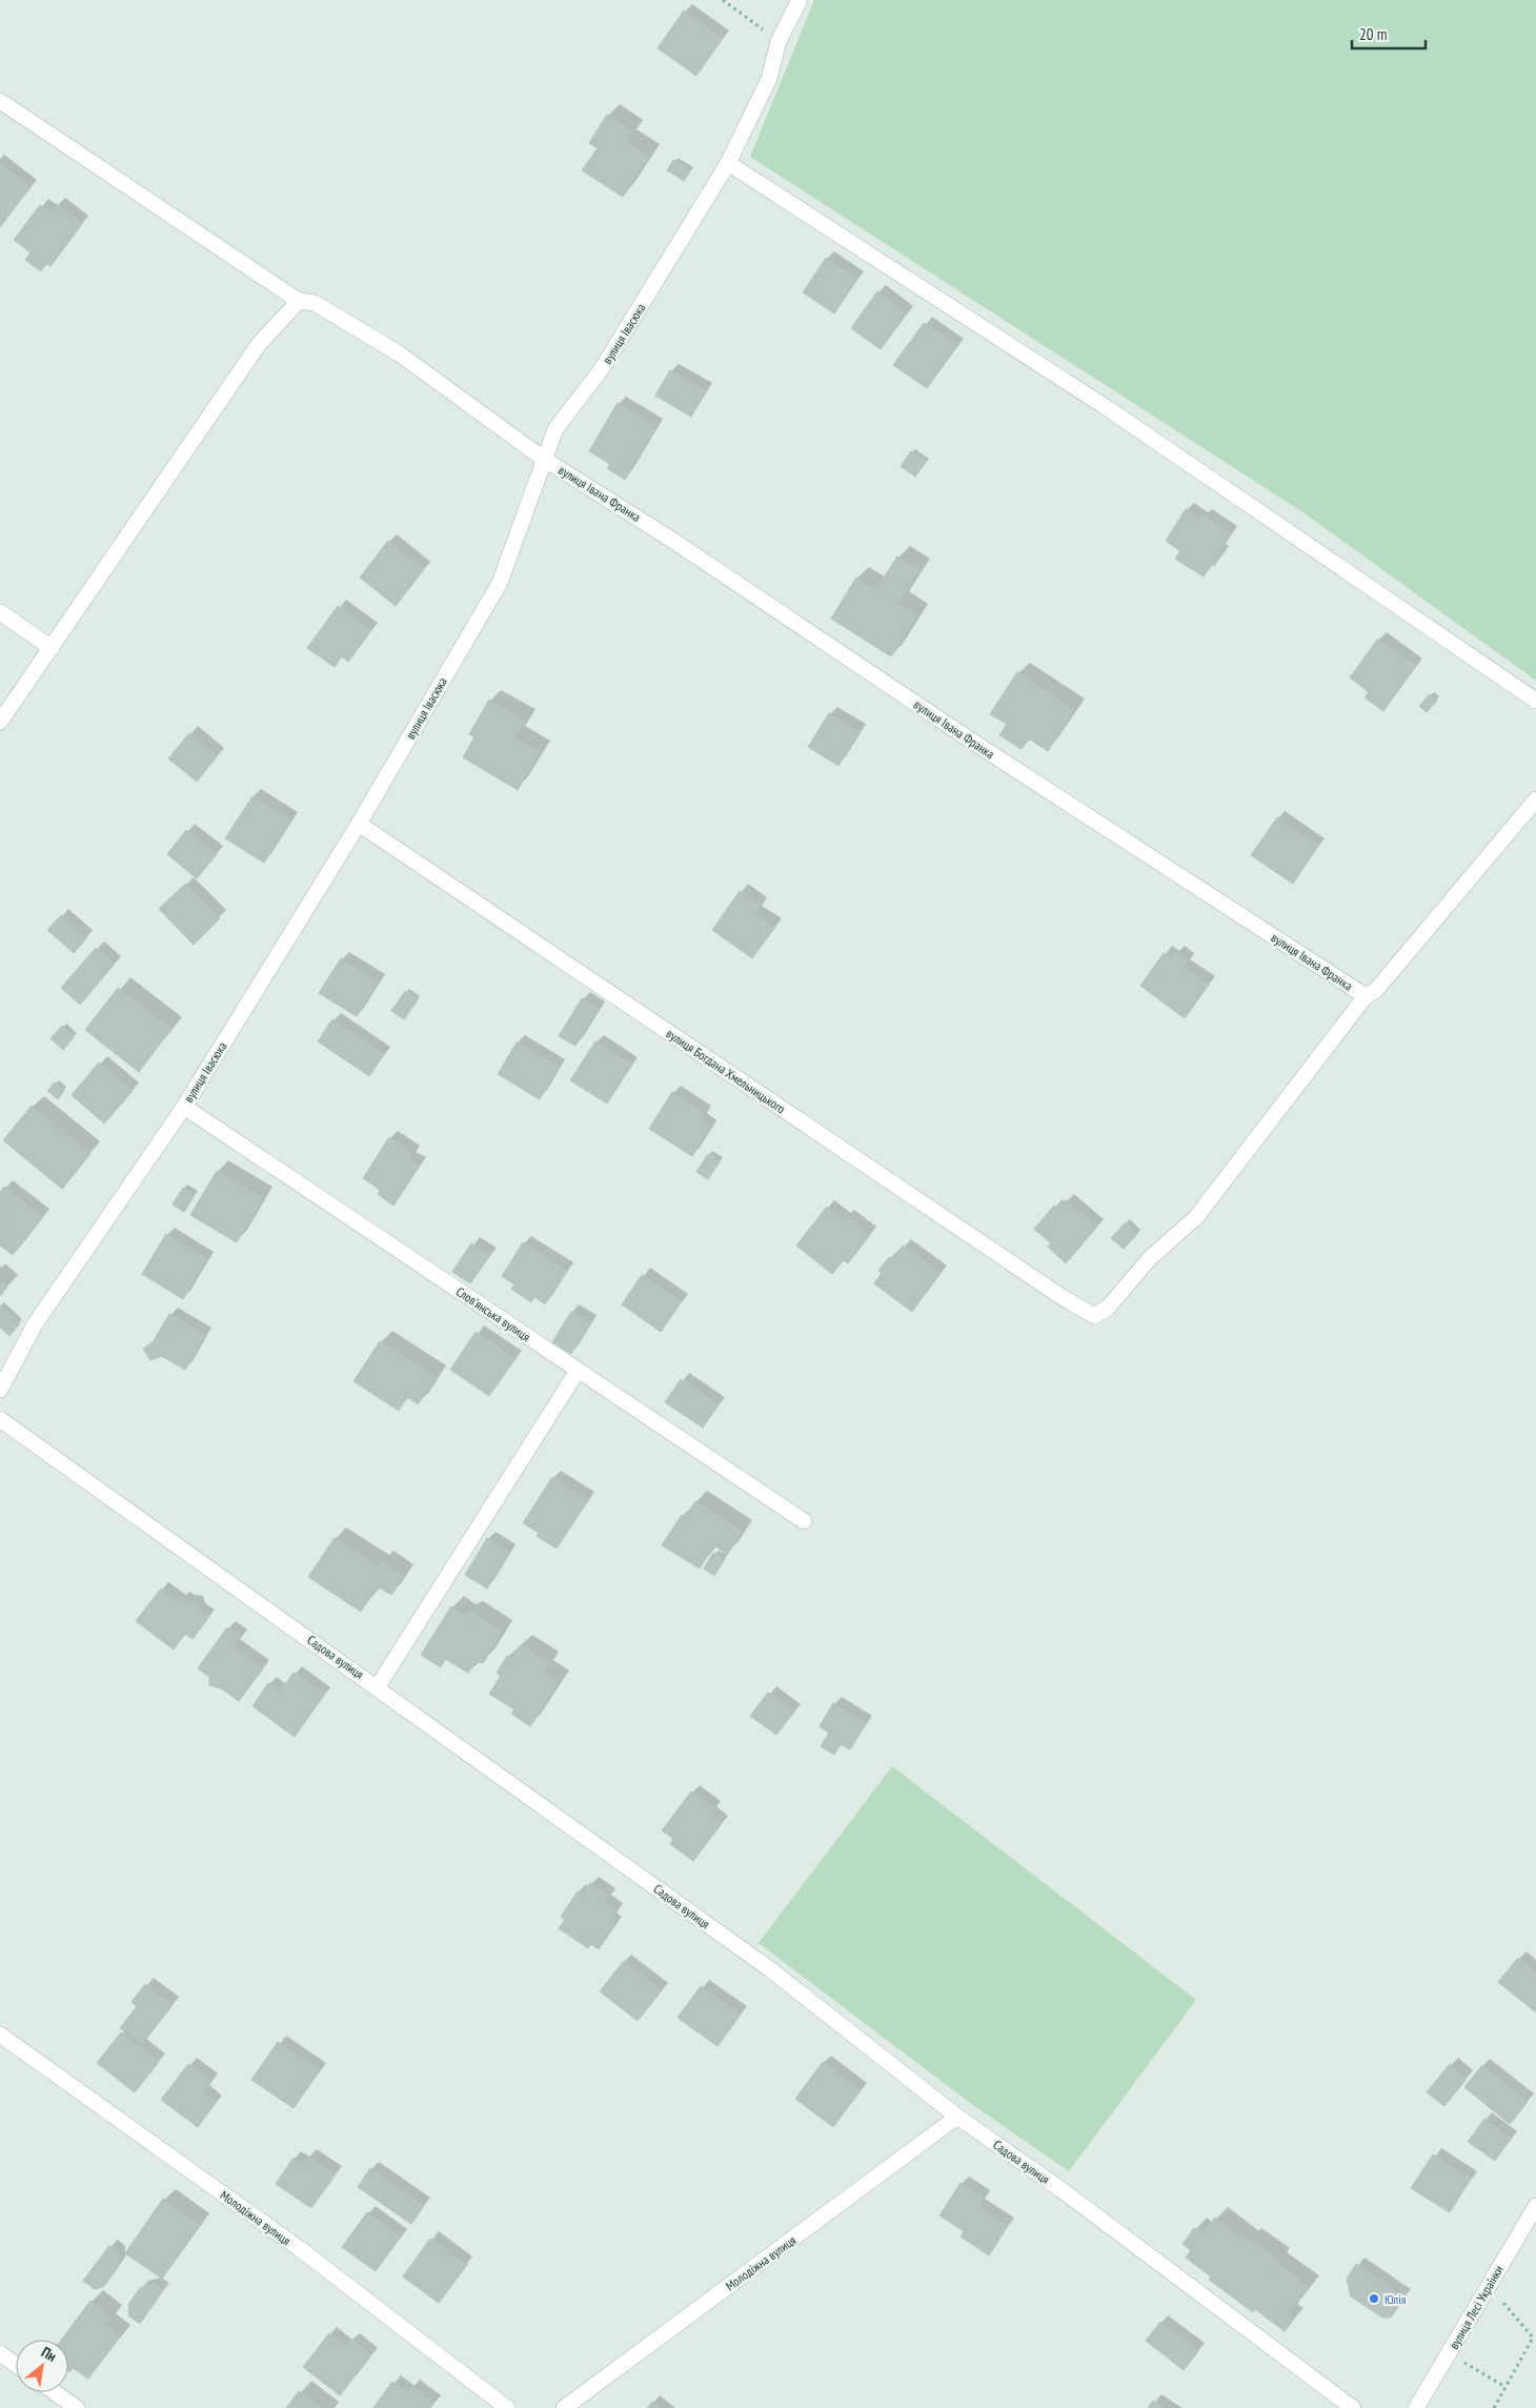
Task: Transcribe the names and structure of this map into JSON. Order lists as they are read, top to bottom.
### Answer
{
  "streets": {
    "street": [
      "вулиця Івасюка",
      "вулиця Івана Франка",
      "вулиця Богдана Хмельницького",
      "Слов'янська вулиця",
      "Садова вулиця",
      "Молодіжна вулиця",
      "вулиця Лесі Українки"
    ]
  },
  "crossings": [
    ["вулиця Івасюка", "вулиця Івана Франка"],
    ["вулиця Івасюка", "вулиця Богдана Хмельницького"],
    ["вулиця Івасюка", "Слов'янська вулиця"],
    ["вулиця Івана Франка", "вулиця Богдана Хмельницького"],
    ["Садова вулиця", "Молодіжна вулиця"]
  ],
  "places": ["Юлія"],
  "scale_bar": "20 m",
  "north": "top right"
}
